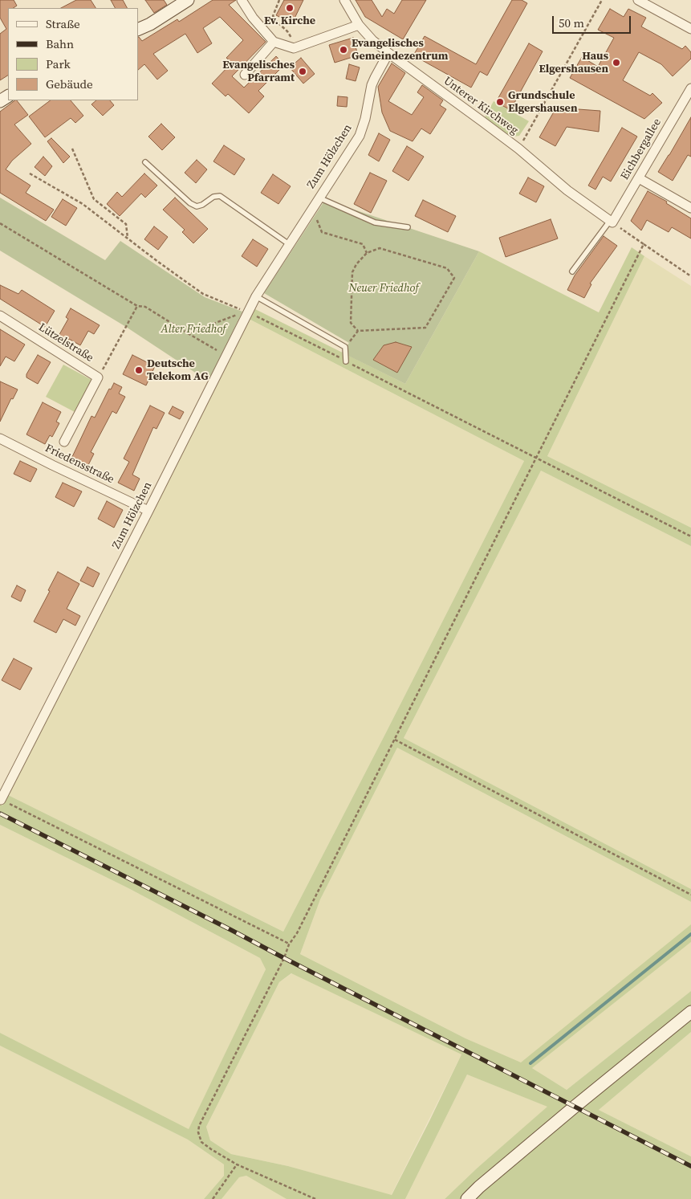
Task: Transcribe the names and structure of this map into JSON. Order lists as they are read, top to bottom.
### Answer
{
  "streets": {
    "street": [
      "Unterer Kirchweg",
      "Eichbergallee",
      "Zum Hölzchen",
      "Lützelstraße",
      "Friedensstraße"
    ]
  },
  "crossings": [
    ["Unterer Kirchweg", "Eichbergallee"],
    ["Unterer Kirchweg", "Zum Hölzchen"],
    ["Zum Hölzchen", "Friedensstraße"]
  ],
  "parks": ["Neuer Friedhof", "Alter Friedhof"],
  "places": [
    "Ev. Kirche",
    "Evangelisches Gemeindezentrum",
    "Haus Elgershausen",
    "Evangelisches Pfarramt",
    "Grundschule Elgershausen",
    "Deutsche Telekom AG"
  ],
  "legend": [
    "Straße",
    "Bahn",
    "Park",
    "Gebäude"
  ],
  "scale_bar": "50 m"
}
